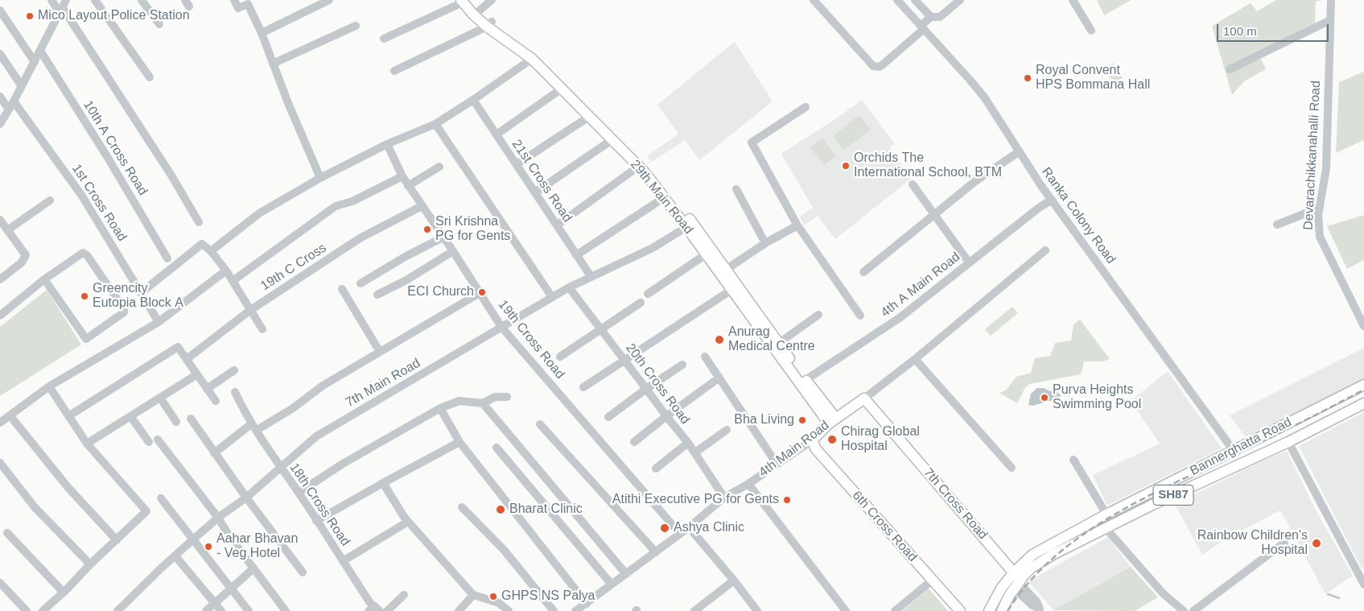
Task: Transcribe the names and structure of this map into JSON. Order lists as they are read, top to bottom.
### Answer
{
  "streets": {
    "main road": [
      "29th Main Road",
      "Bannerghatta Road",
      "4th Main Road",
      "SH87",
      "7th Cross Road",
      "6th Cross Road"
    ],
    "street": [
      "10th A Cross Road",
      "Devarachikkanahalli Road",
      "21st Cross Road",
      "1st Cross Road",
      "Ranka Colony Road",
      "19th C Cross",
      "4th A Main Road",
      "19th Cross Road",
      "7th Main Road",
      "20th Cross Road",
      "18th Cross Road"
    ]
  },
  "crossings": [
    ["21st Cross Road", "7th Main Road"],
    ["29th Main Road", "4th A Main Road"],
    ["29th Main Road", "7th Main Road"],
    ["29th Main Road", "4th Main Road"],
    ["Ranka Colony Road", "4th A Main Road"],
    ["Ranka Colony Road", "Bannerghatta Road"],
    ["19th C Cross", "19th Cross Road"],
    ["19th Cross Road", "7th Main Road"],
    ["19th Cross Road", "4th Main Road"],
    ["7th Main Road", "20th Cross Road"],
    ["7th Main Road", "18th Cross Road"],
    ["20th Cross Road", "4th Main Road"],
    ["Bannerghatta Road", "7th Cross Road"],
    ["4th Main Road", "7th Cross Road"],
    ["4th Main Road", "6th Cross Road"]
  ],
  "places": [
    "Mico Layout Police Station",
    "Royal Convent HPS Bommana Hall",
    "Orchids The International School, BTM",
    "Sri Krishna PG for Gents",
    "ECI Church",
    "Greencity Eutopia Block A",
    "Anurag Medical Centre",
    "Purva Heights Swimming Pool",
    "Bha Living",
    "Chirag Global Hospital",
    "Atithi Executive PG for Gents",
    "Bharat Clinic",
    "Ashya Clinic",
    "Rainbow Children's Hospital",
    "Aahar Bhavan - Veg Hotel",
    "GHPS NS Palya"
  ],
  "scale_bar": "100 m"
}
